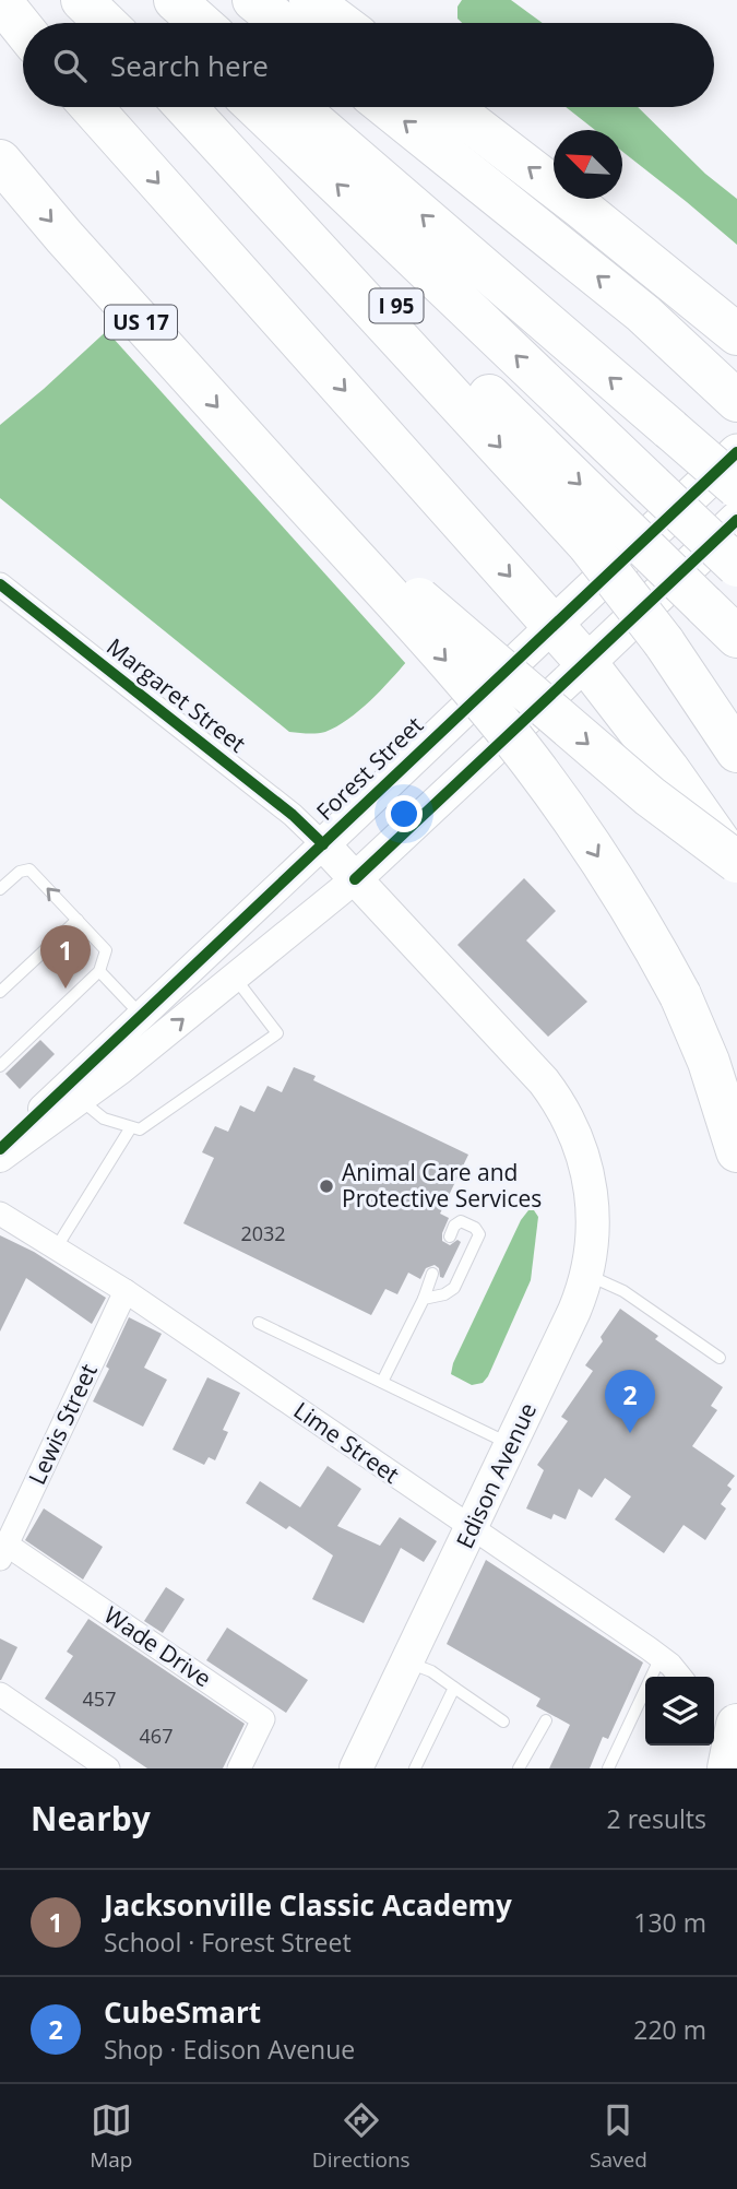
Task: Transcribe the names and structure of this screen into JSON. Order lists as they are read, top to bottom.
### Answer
{
  "streets": {
    "highway": ["I 95", "US 17"],
    "main road": ["Margaret Street", "Forest Street", "Edison Avenue"],
    "street": ["Lewis Street", "Lime Street", "Wade Drive"]
  },
  "crossings": [
    ["Margaret Street", "Forest Street"],
    ["Margaret Street", "Edison Avenue"],
    ["Lewis Street", "Lime Street"],
    ["Lewis Street", "Wade Drive"],
    ["Lime Street", "Edison Avenue"]
  ],
  "places": ["Animal Care and Protective Services"],
  "house_numbers": ["2032", "457", "467"],
  "north": "top left",
  "page": {
    "search": "Search here",
    "pins": ["1", "2"],
    "heading": ["Nearby", "2 results"],
    "list": [
      {
        "mark": "1",
        "name": "Jacksonville Classic Academy",
        "note": "School · Forest Street",
        "value": "130 m"
      },
      {
        "mark": "2",
        "name": "CubeSmart",
        "note": "Shop · Edison Avenue",
        "value": "220 m"
      }
    ],
    "nav": ["Map", "Directions", "Saved"]
  }
}
